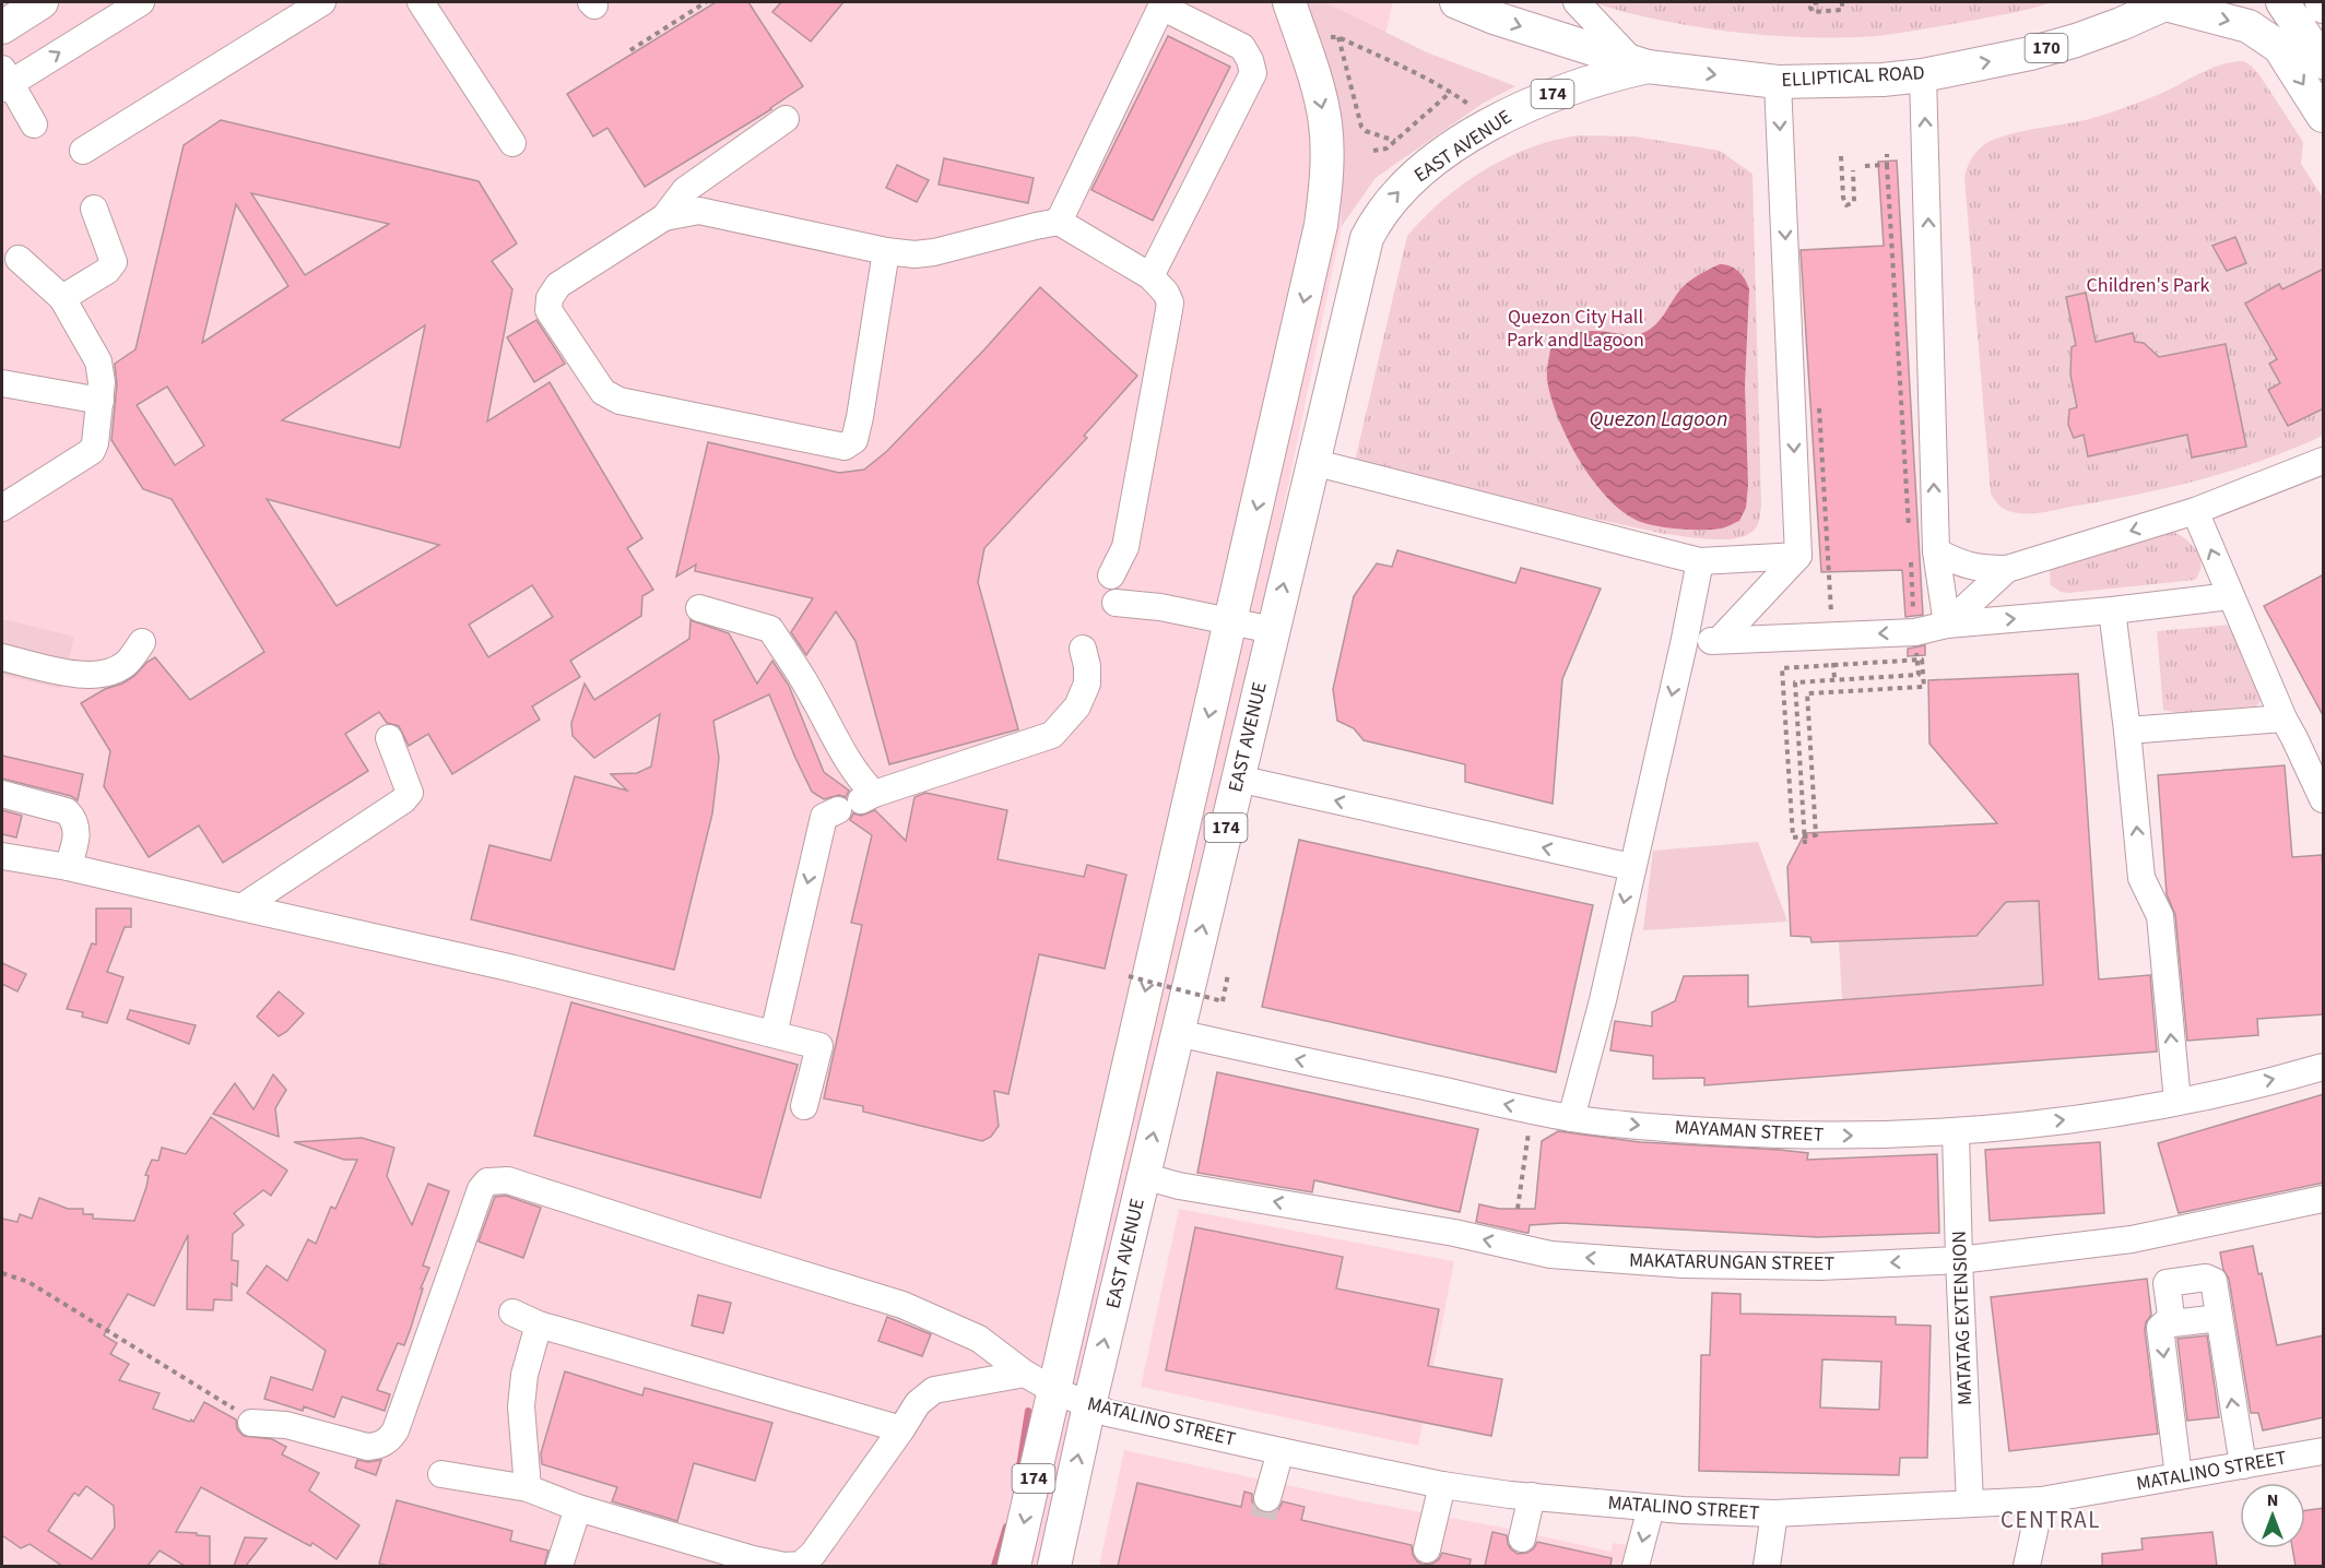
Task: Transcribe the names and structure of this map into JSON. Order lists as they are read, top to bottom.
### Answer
{
  "streets": {
    "main road": [
      "170",
      "ELLIPTICAL ROAD",
      "174",
      "EAST AVENUE"
    ],
    "street": [
      "MAYAMAN STREET",
      "MAKATARUNGAN STREET",
      "MATATAG EXTENSION",
      "MATALINO STREET"
    ]
  },
  "crossings": [
    ["ELLIPTICAL ROAD", "EAST AVENUE"],
    ["EAST AVENUE", "MAYAMAN STREET"],
    ["EAST AVENUE", "MAKATARUNGAN STREET"],
    ["EAST AVENUE", "MATALINO STREET"],
    ["MAYAMAN STREET", "MATATAG EXTENSION"],
    ["MAKATARUNGAN STREET", "MATATAG EXTENSION"],
    ["MATATAG EXTENSION", "MATALINO STREET"]
  ],
  "one_way": ["ELLIPTICAL ROAD", "MAKATARUNGAN STREET"],
  "districts": ["CENTRAL"],
  "water": ["Quezon Lagoon"],
  "parks": ["Children's Park", "Quezon City Hall Park and Lagoon"],
  "north": "top"
}
